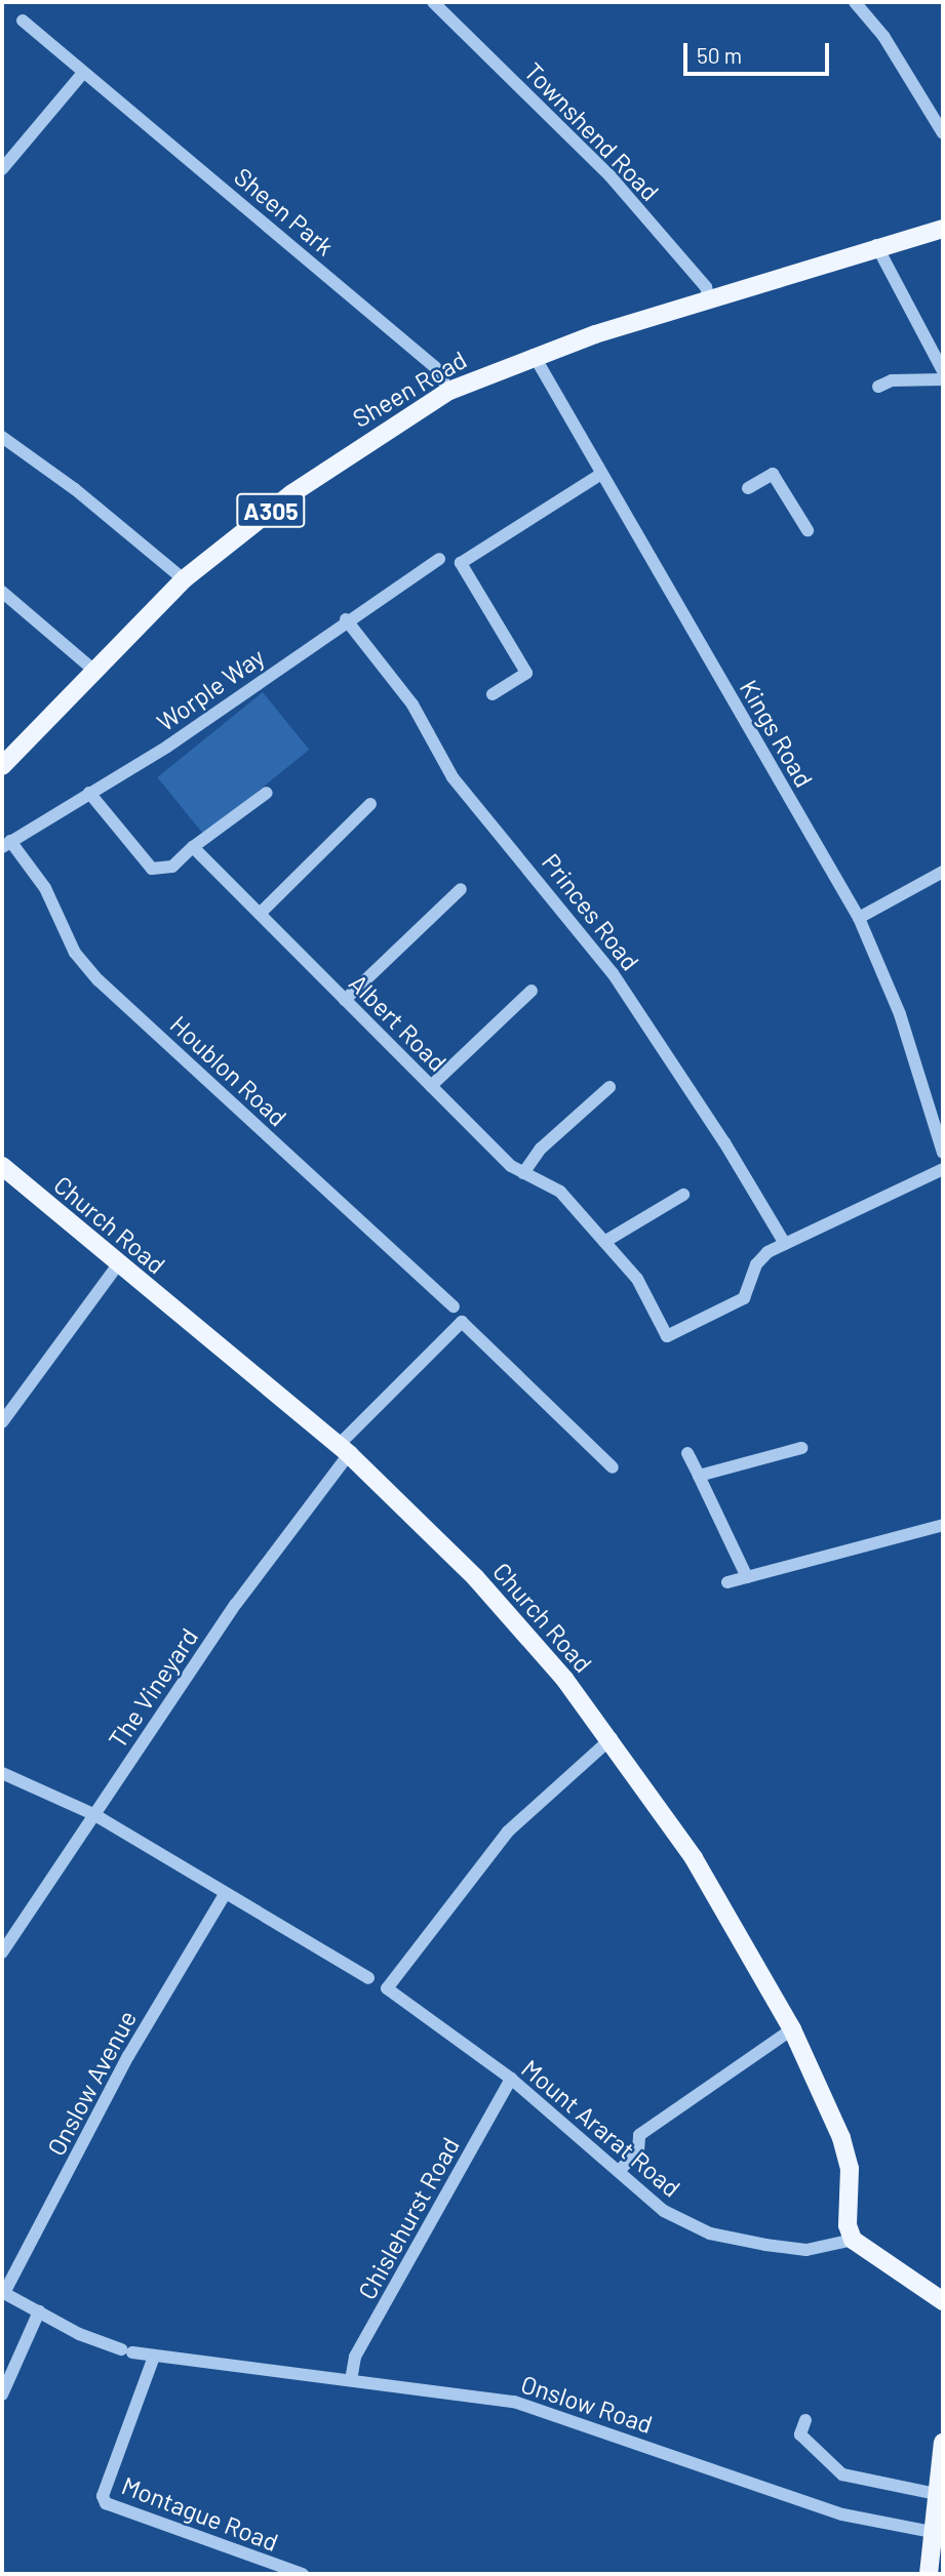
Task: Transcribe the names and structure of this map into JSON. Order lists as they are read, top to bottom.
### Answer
{
  "streets": {
    "main road": ["Sheen Road", "A305", "Church Road"],
    "street": [
      "Townshend Road",
      "Sheen Park",
      "Worple Way",
      "Kings Road",
      "Princes Road",
      "Albert Road",
      "Houblon Road",
      "The Vineyard",
      "Onslow Avenue",
      "Mount Ararat Road",
      "Chislehurst Road",
      "Onslow Road",
      "Montague Road"
    ]
  },
  "crossings": [
    ["Townshend Road", "Sheen Road"],
    ["Sheen Park", "Sheen Road"],
    ["Sheen Road", "Kings Road"],
    ["Worple Way", "Princes Road"],
    ["Worple Way", "Houblon Road"],
    ["Princes Road", "Albert Road"],
    ["Church Road", "The Vineyard"],
    ["Church Road", "Mount Ararat Road"],
    ["Onslow Avenue", "Onslow Road"],
    ["Mount Ararat Road", "Chislehurst Road"],
    ["Chislehurst Road", "Onslow Road"],
    ["Onslow Road", "Montague Road"]
  ],
  "scale_bar": "50 m"
}
